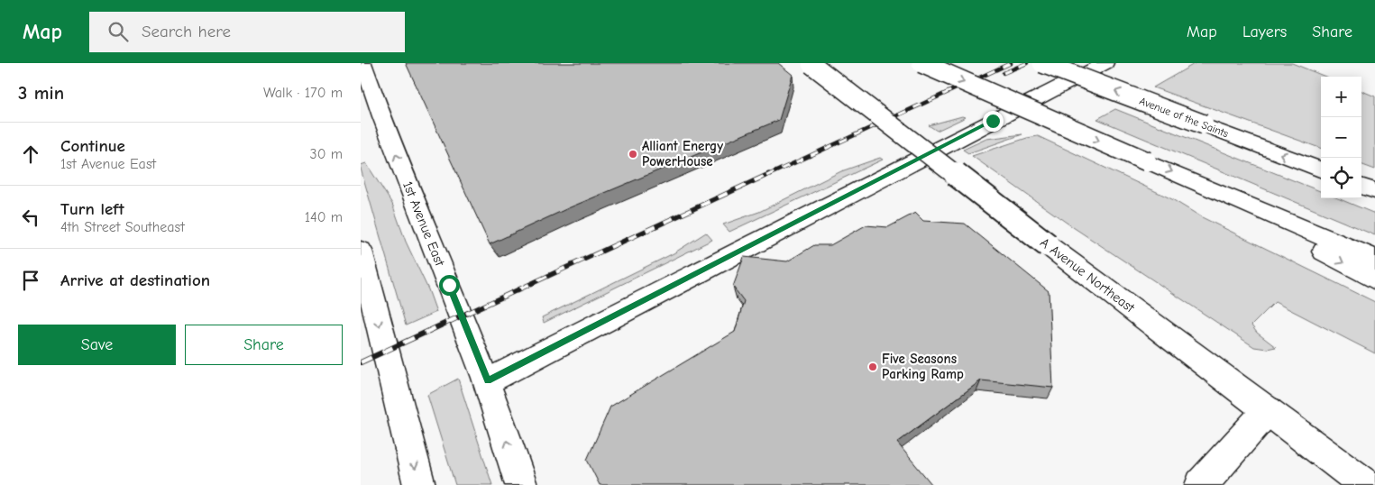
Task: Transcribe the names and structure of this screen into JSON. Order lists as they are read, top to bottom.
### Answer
{
  "streets": {
    "main road": ["Avenue of the Saints", "1st Avenue East", "A Avenue Northeast"]
  },
  "places": ["Alliant Energy PowerHouse", "Five Seasons Parking Ramp"],
  "page": {
    "header": "Map",
    "search": "Search here",
    "nav": ["Map", "Layers", "Share"],
    "heading": ["3 min", "Walk · 170 m"],
    "map_buttons": ["+", "−"],
    "list": [
      ["Continue", "1st Avenue East", "30 m"],
      ["Turn left", "4th Street Southeast", "140 m"],
      "Arrive at destination"
    ],
    "buttons": ["Save", "Share"]
  }
}
